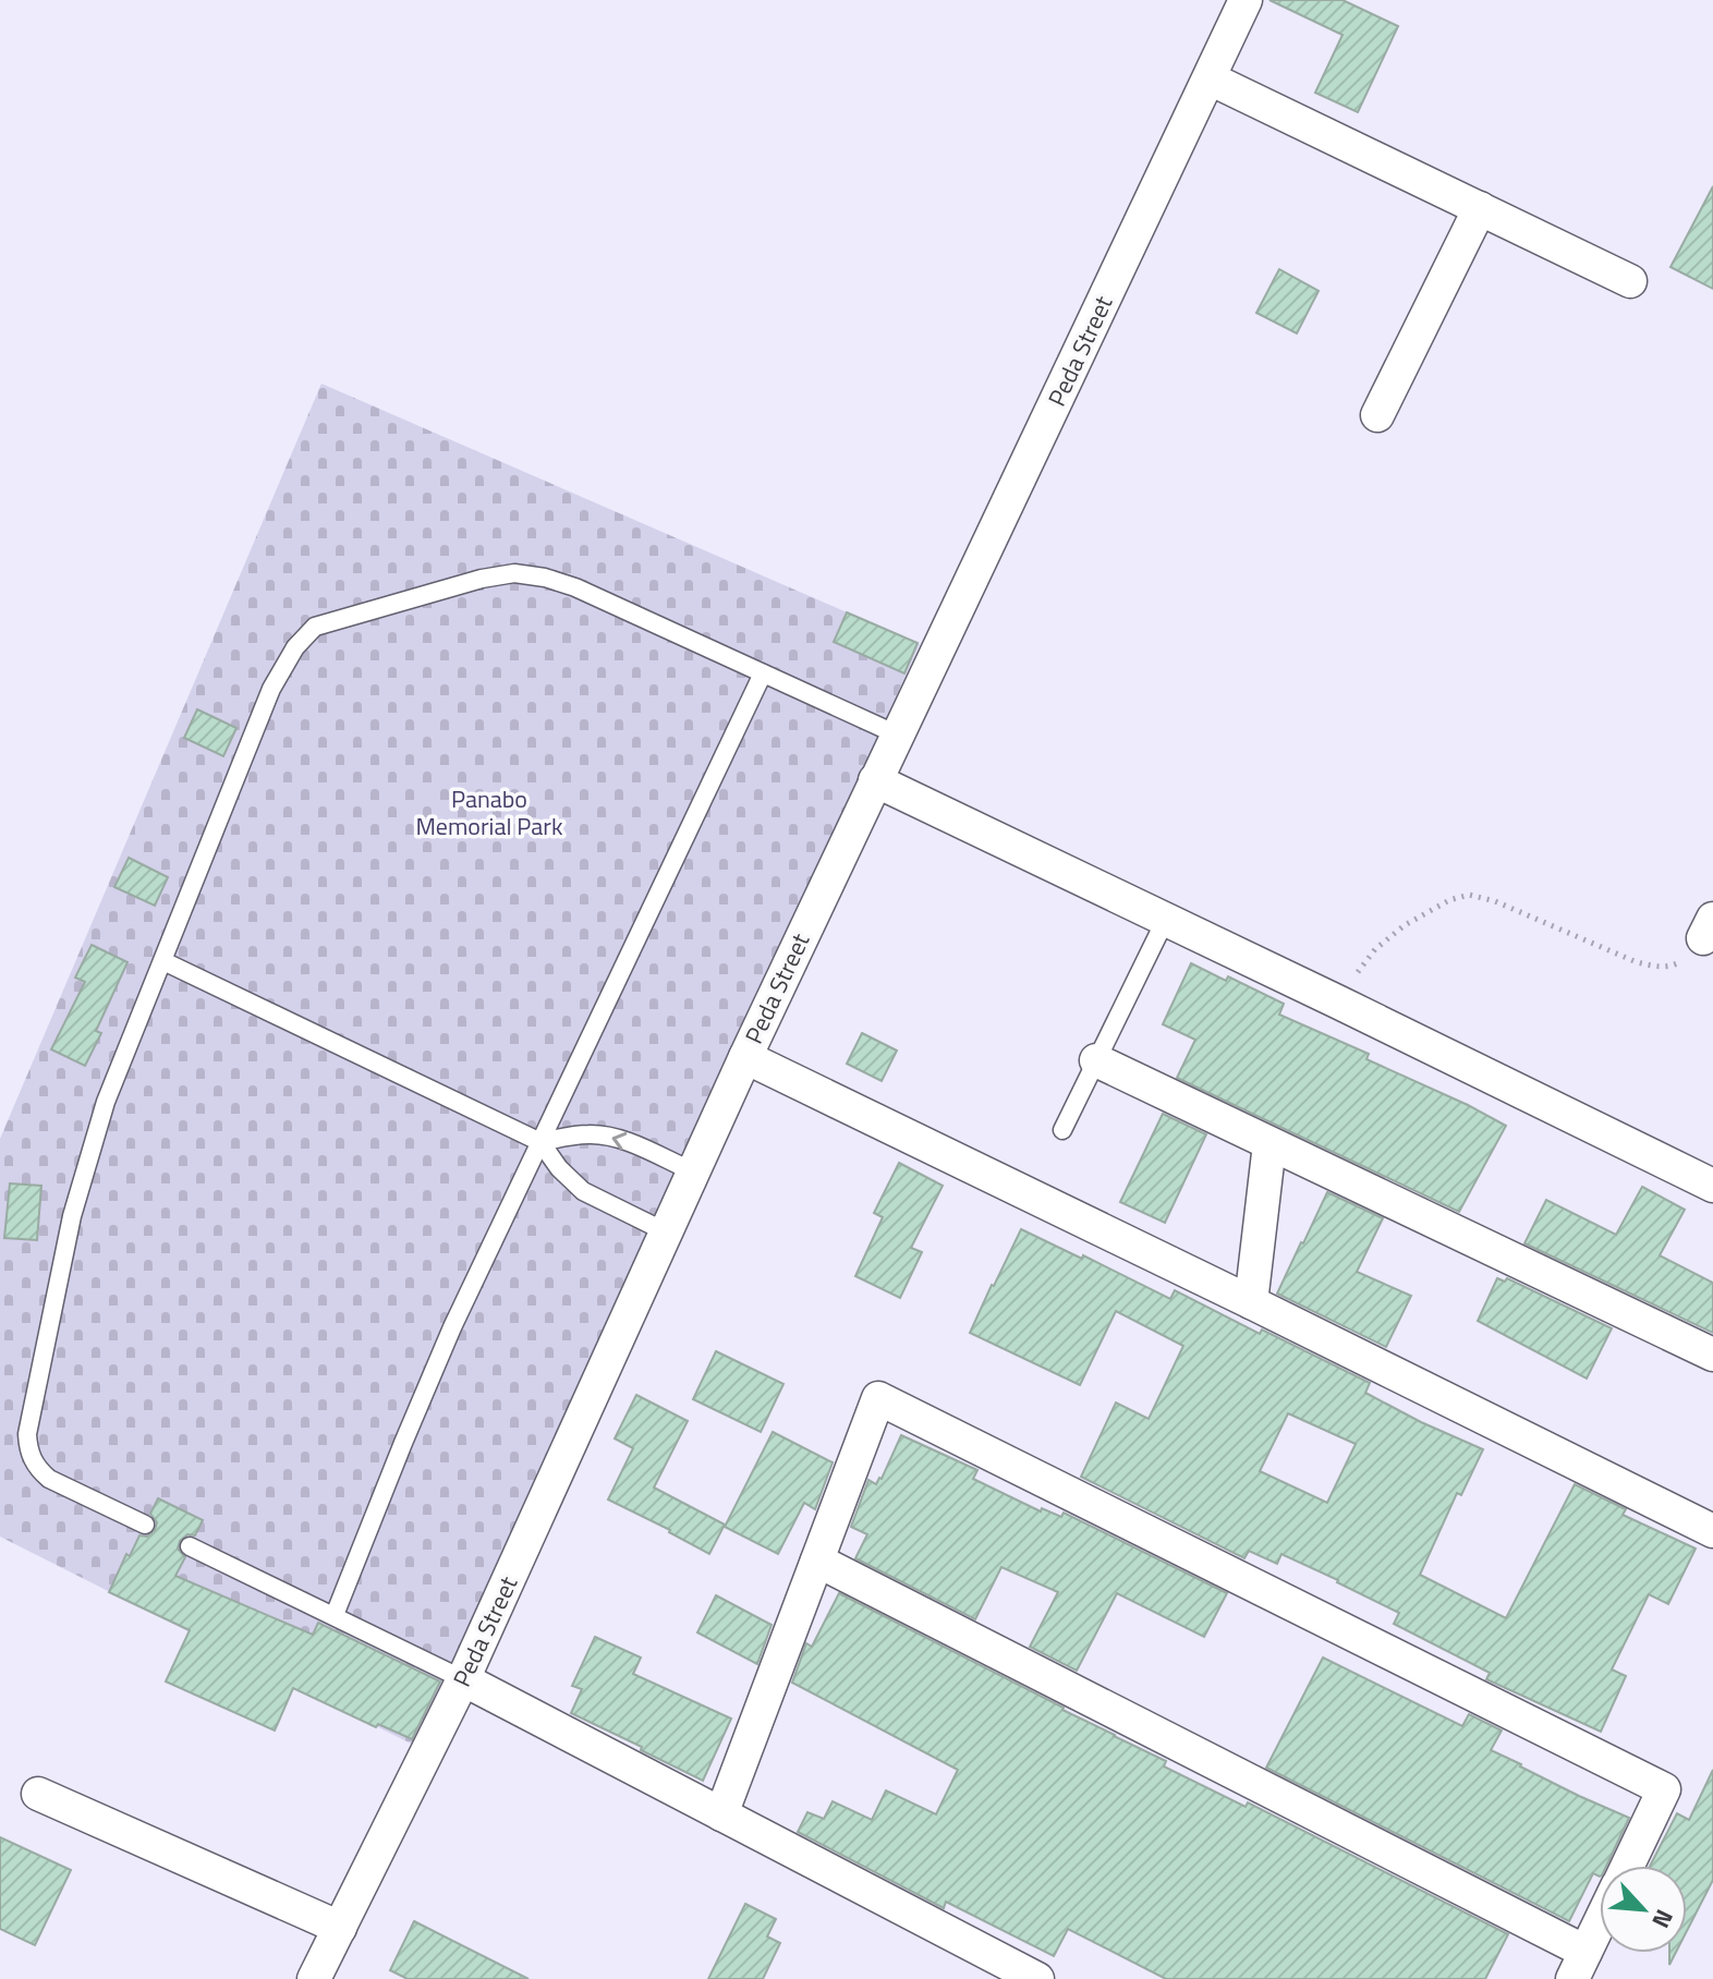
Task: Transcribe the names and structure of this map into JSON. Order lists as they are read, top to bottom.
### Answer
{
  "streets": {
    "street": ["Peda Street"]
  },
  "parks": ["Panabo Memorial Park"],
  "north": "bottom right"
}
